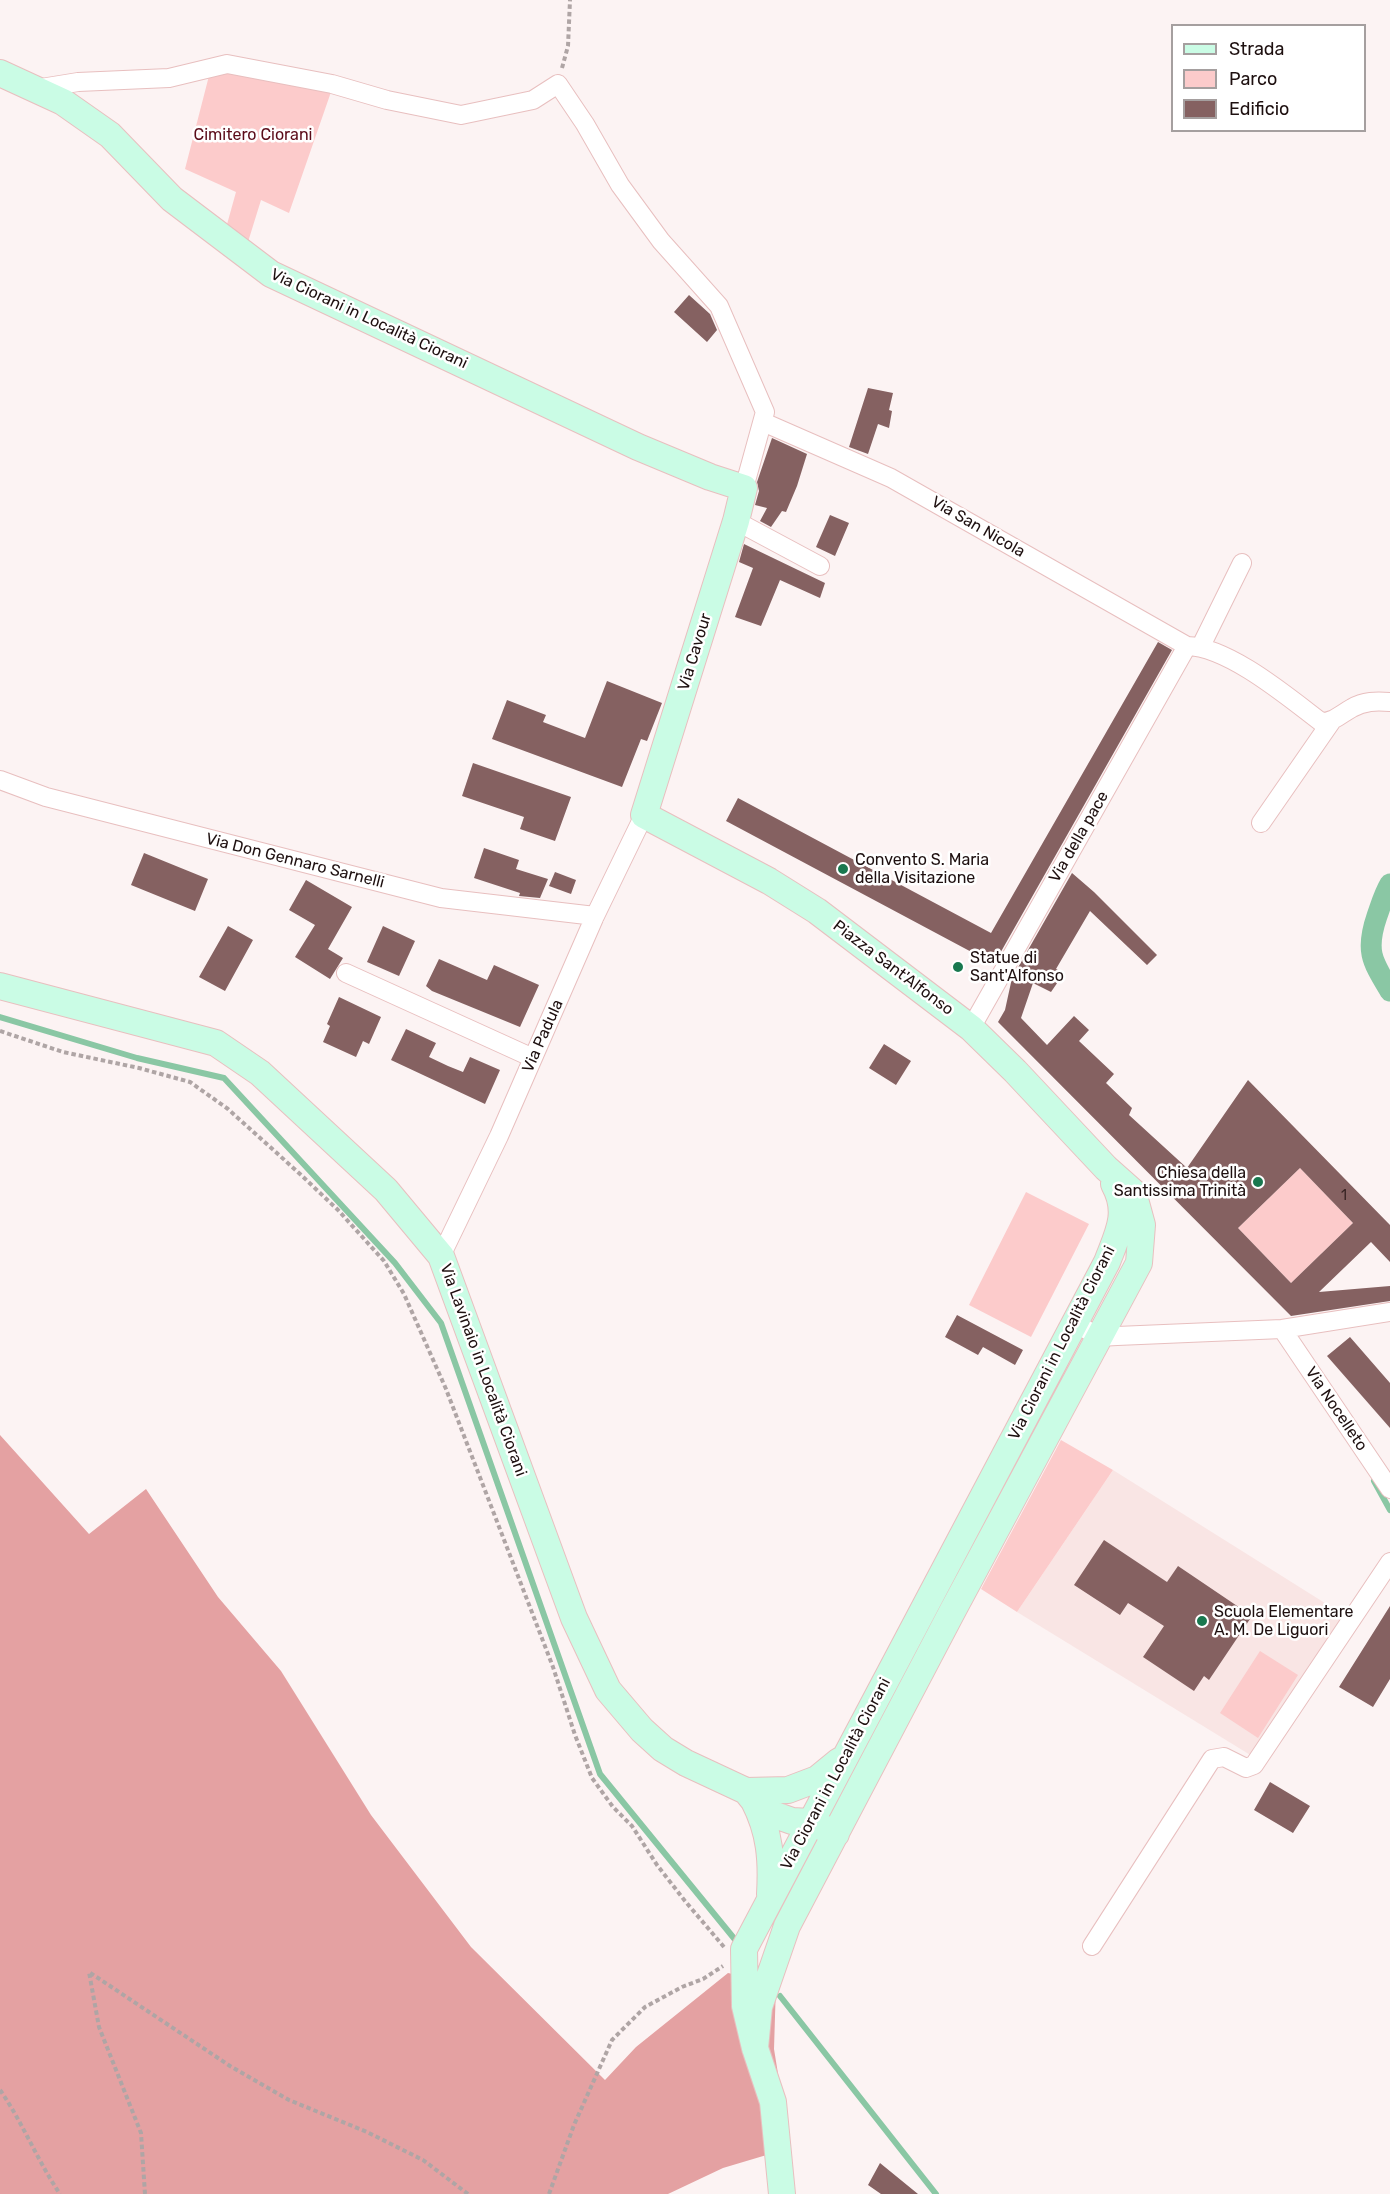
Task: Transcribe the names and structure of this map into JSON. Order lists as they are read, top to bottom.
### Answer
{
  "streets": {
    "street": [
      "Via Ciorani in Località Ciorani",
      "Via San Nicola",
      "Via Cavour",
      "Via della pace",
      "Via Don Gennaro Sarnelli",
      "Piazza Sant'Alfonso",
      "Via Padula",
      "Via Lavinaio in Località Ciorani",
      "Via Nocelleto"
    ]
  },
  "crossings": [
    ["Via Ciorani in Località Ciorani", "Via Cavour"],
    ["Via Ciorani in Località Ciorani", "Piazza Sant'Alfonso"],
    ["Via Ciorani in Località Ciorani", "Via Lavinaio in Località Ciorani"],
    ["Via San Nicola", "Via della pace"],
    ["Via Cavour", "Piazza Sant'Alfonso"],
    ["Via Cavour", "Via Padula"],
    ["Via della pace", "Piazza Sant'Alfonso"],
    ["Via Don Gennaro Sarnelli", "Via Padula"],
    ["Piazza Sant'Alfonso", "Via Padula"],
    ["Via Padula", "Via Lavinaio in Località Ciorani"]
  ],
  "parks": ["Cimitero Ciorani"],
  "places": [
    "Convento S. Maria della Visitazione",
    "Statue di Sant'Alfonso",
    "Chiesa della Santissima Trinità",
    "Scuola Elementare A. M. De Liguori"
  ],
  "house_numbers": ["1"],
  "legend": ["Strada", "Parco", "Edificio"]
}
